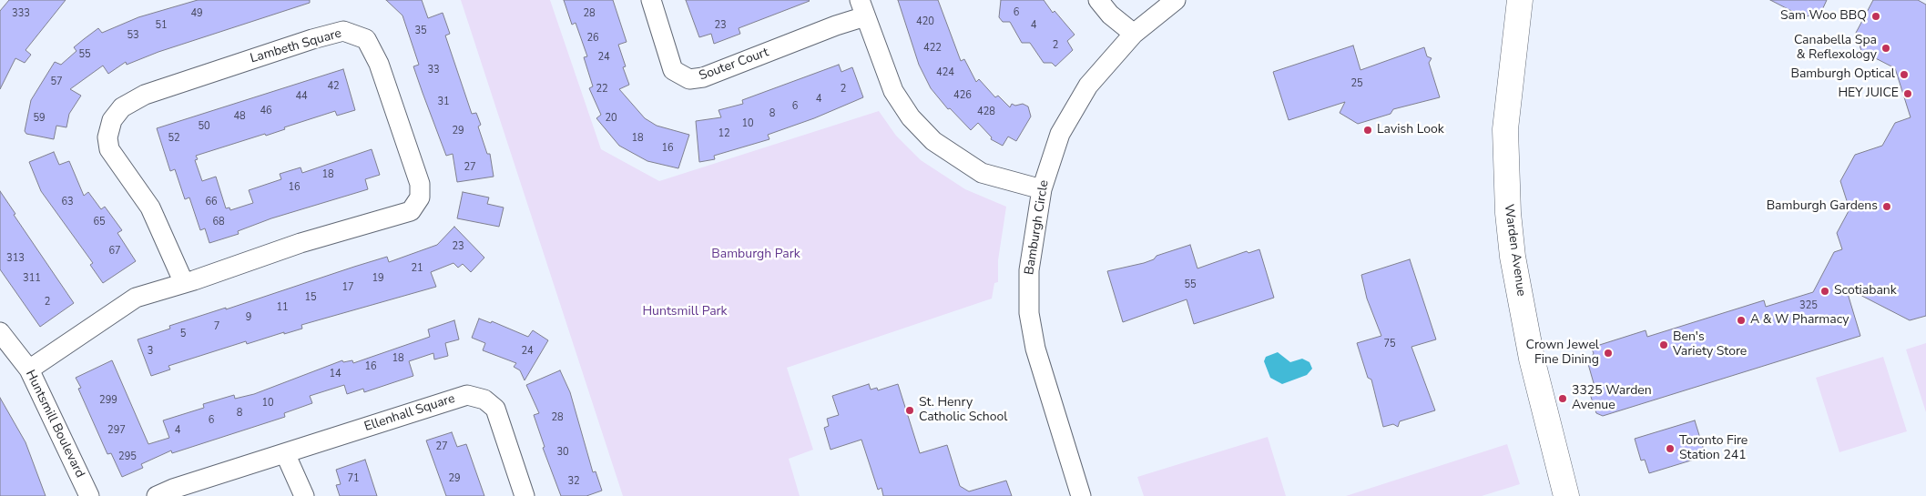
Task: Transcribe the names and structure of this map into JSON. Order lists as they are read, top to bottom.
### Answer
{
  "streets": {
    "main road": ["Warden Avenue"],
    "street": [
      "Lambeth Square",
      "Souter Court",
      "Bamburgh Circle",
      "Ellenhall Square",
      "Huntsmill Boulevard"
    ]
  },
  "crossings": [
    ["Lambeth Square", "Huntsmill Boulevard"]
  ],
  "parks": ["Bamburgh Park", "Huntsmill Park"],
  "places": [
    "Sam Woo BBQ",
    "Canabella Spa & Reflexology",
    "Bamburgh Optical",
    "HEY JUICE",
    "Lavish Look",
    "Bamburgh Gardens",
    "Scotiabank",
    "A & W Pharmacy",
    "Ben's Variety Store",
    "Crown Jewel Fine Dining",
    "3325 Warden Avenue",
    "St. Henry Catholic School",
    "Toronto Fire Station 241"
  ],
  "house_numbers": [
    "6",
    "333",
    "49",
    "28",
    "420",
    "51",
    "23",
    "4",
    "35",
    "53",
    "26",
    "2",
    "422",
    "55",
    "24",
    "33",
    "424",
    "57",
    "25",
    "42",
    "22",
    "2",
    "426",
    "44",
    "4",
    "31",
    "6",
    "46",
    "428",
    "8",
    "48",
    "59",
    "20",
    "10",
    "50",
    "29",
    "12",
    "52",
    "18",
    "16",
    "27",
    "18",
    "16",
    "63",
    "66",
    "65",
    "68",
    "23",
    "67",
    "313",
    "21",
    "311",
    "19",
    "55",
    "17",
    "15",
    "2",
    "325",
    "11",
    "9",
    "7",
    "5",
    "75",
    "3",
    "24",
    "18",
    "16",
    "14",
    "299",
    "10",
    "8",
    "28",
    "6",
    "297",
    "4",
    "27",
    "30",
    "295",
    "71",
    "29",
    "32"
  ]
}
